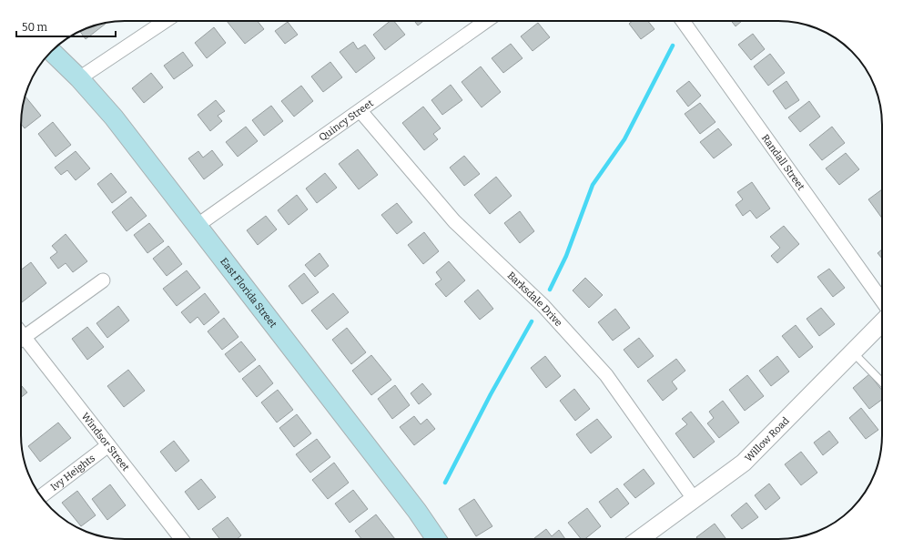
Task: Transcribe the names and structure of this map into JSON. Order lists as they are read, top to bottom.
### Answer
{
  "streets": {
    "main road": ["East Florida Street"],
    "street": [
      "Quincy Street",
      "Randall Street",
      "Barksdale Drive",
      "Willow Road",
      "Windsor Street",
      "Ivy Heights"
    ]
  },
  "crossings": [
    ["Quincy Street", "East Florida Street"],
    ["Quincy Street", "Barksdale Drive"],
    ["Barksdale Drive", "Willow Road"],
    ["Windsor Street", "Ivy Heights"]
  ],
  "scale_bar": "50 m"
}
